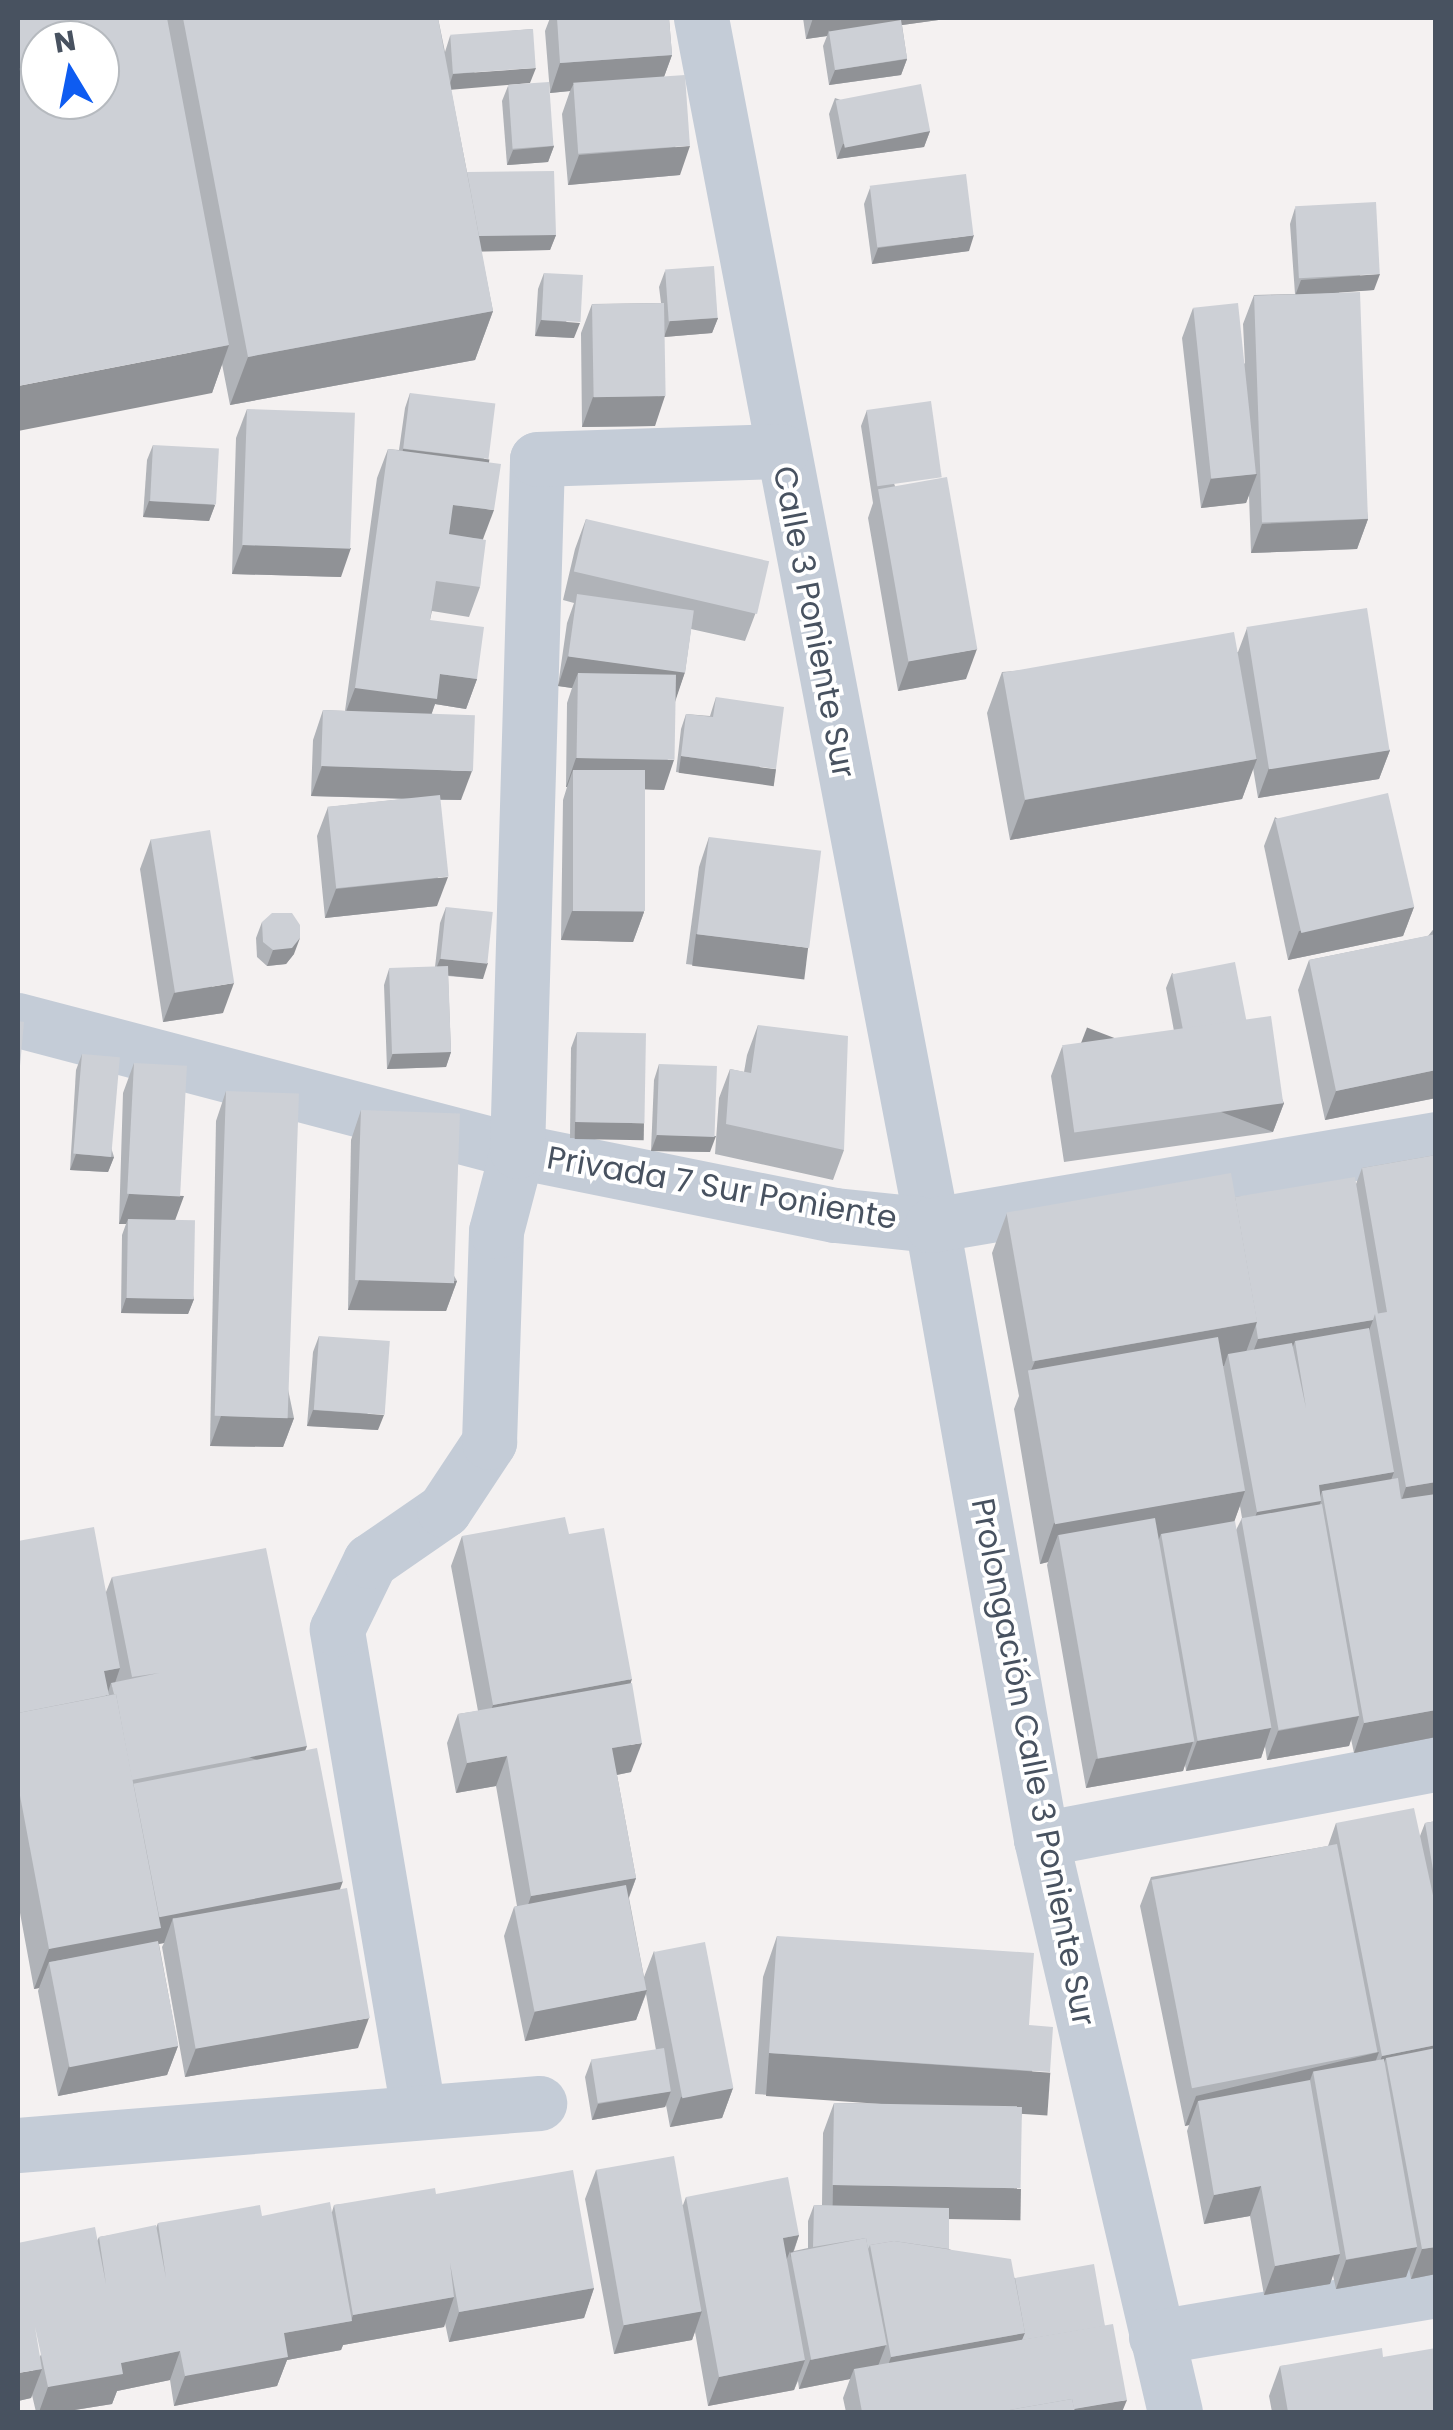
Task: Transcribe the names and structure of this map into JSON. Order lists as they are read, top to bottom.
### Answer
{
  "streets": {
    "street": ["Calle 3 Poniente Sur", "Privada 7 Sur Poniente", "Prolongación Calle 3 Poniente Sur"]
  },
  "crossings": [
    ["Calle 3 Poniente Sur", "Privada 7 Sur Poniente"],
    ["Calle 3 Poniente Sur", "Prolongación Calle 3 Poniente Sur"],
    ["Privada 7 Sur Poniente", "Prolongación Calle 3 Poniente Sur"]
  ],
  "north": "top"
}
